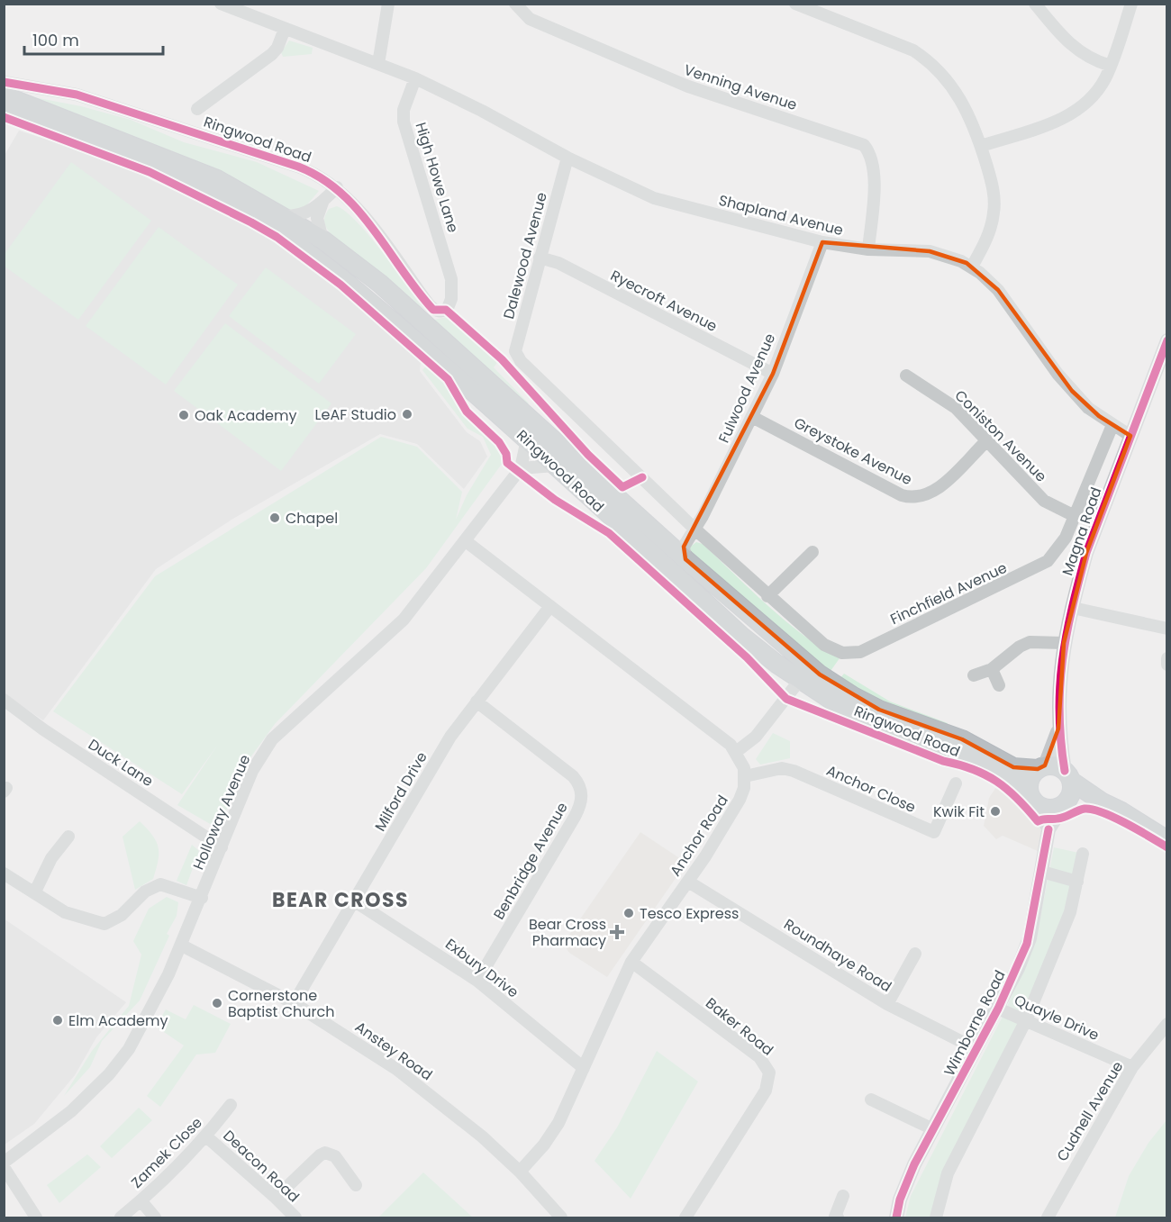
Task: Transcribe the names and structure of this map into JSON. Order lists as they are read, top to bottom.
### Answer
{
  "streets": {
    "highway": ["Ringwood Road"],
    "main road": ["Magna Road", "Wimborne Road"],
    "street": [
      "Venning Avenue",
      "High Howe Lane",
      "Shapland Avenue",
      "Dalewood Avenue",
      "Ryecroft Avenue",
      "Fulwood Avenue",
      "Coniston Avenue",
      "Greystoke Avenue",
      "Finchfield Avenue",
      "Duck Lane",
      "Anchor Close",
      "Milford Drive",
      "Holloway Avenue",
      "Anchor Road",
      "Benbridge Avenue",
      "Roundhaye Road",
      "Exbury Drive",
      "Quayle Drive",
      "Baker Road",
      "Anstey Road",
      "Cudnell Avenue",
      "Zamek Close",
      "Deacon Road"
    ]
  },
  "crossings": [
    ["Venning Avenue", "Shapland Avenue"],
    ["Ringwood Road", "High Howe Lane"],
    ["Ringwood Road", "Magna Road"],
    ["Ringwood Road", "Holloway Avenue"],
    ["Ringwood Road", "Wimborne Road"],
    ["High Howe Lane", "Shapland Avenue"],
    ["Shapland Avenue", "Dalewood Avenue"],
    ["Shapland Avenue", "Fulwood Avenue"],
    ["Shapland Avenue", "Magna Road"],
    ["Dalewood Avenue", "Ryecroft Avenue"],
    ["Dalewood Avenue", "Fulwood Avenue"],
    ["Ryecroft Avenue", "Fulwood Avenue"],
    ["Fulwood Avenue", "Greystoke Avenue"],
    ["Coniston Avenue", "Greystoke Avenue"],
    ["Coniston Avenue", "Magna Road"],
    ["Magna Road", "Finchfield Avenue"],
    ["Magna Road", "Wimborne Road"],
    ["Duck Lane", "Holloway Avenue"],
    ["Anchor Close", "Anchor Road"],
    ["Milford Drive", "Benbridge Avenue"],
    ["Milford Drive", "Exbury Drive"],
    ["Milford Drive", "Anstey Road"],
    ["Holloway Avenue", "Anstey Road"],
    ["Anchor Road", "Roundhaye Road"],
    ["Anchor Road", "Exbury Drive"],
    ["Anchor Road", "Baker Road"],
    ["Anchor Road", "Anstey Road"],
    ["Benbridge Avenue", "Exbury Drive"],
    ["Roundhaye Road", "Wimborne Road"],
    ["Quayle Drive", "Wimborne Road"],
    ["Quayle Drive", "Cudnell Avenue"],
    ["Zamek Close", "Deacon Road"]
  ],
  "districts": ["BEAR CROSS"],
  "places": {
    "other": [
      "LeAF Studio",
      "Oak Academy",
      "Chapel",
      "Kwik Fit",
      "Tesco Express",
      "Cornerstone Baptist Church",
      "Elm Academy"
    ],
    "health": ["Bear Cross Pharmacy"]
  },
  "scale_bar": "100 m"
}
